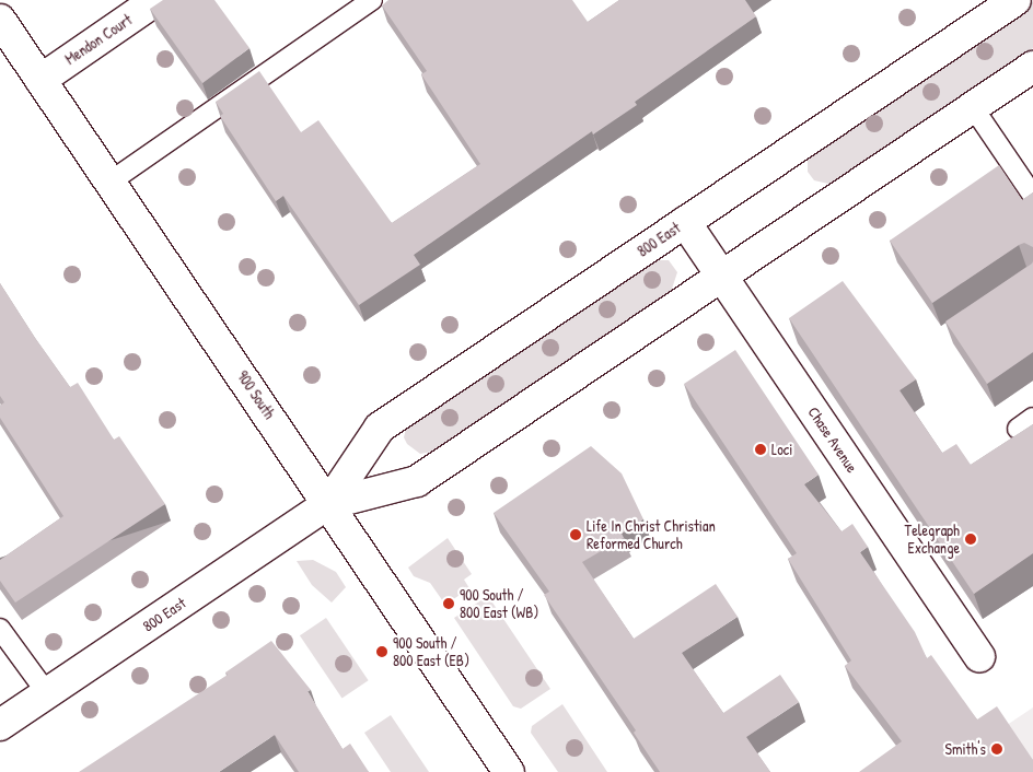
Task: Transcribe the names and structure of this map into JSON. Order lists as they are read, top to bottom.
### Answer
{
  "streets": {
    "street": [
      "Mendon Court",
      "800 East",
      "900 South",
      "Chase Avenue"
    ]
  },
  "crossings": [
    ["Mendon Court", "900 South"],
    ["800 East", "900 South"],
    ["800 East", "Chase Avenue"]
  ],
  "places": [
    "Loci",
    "Life In Christ Christian Reformed Church",
    "Telegraph Exchange",
    "900 South / 800 East (WB)",
    "900 South / 800 East (EB)",
    "Smith's"
  ]
}
